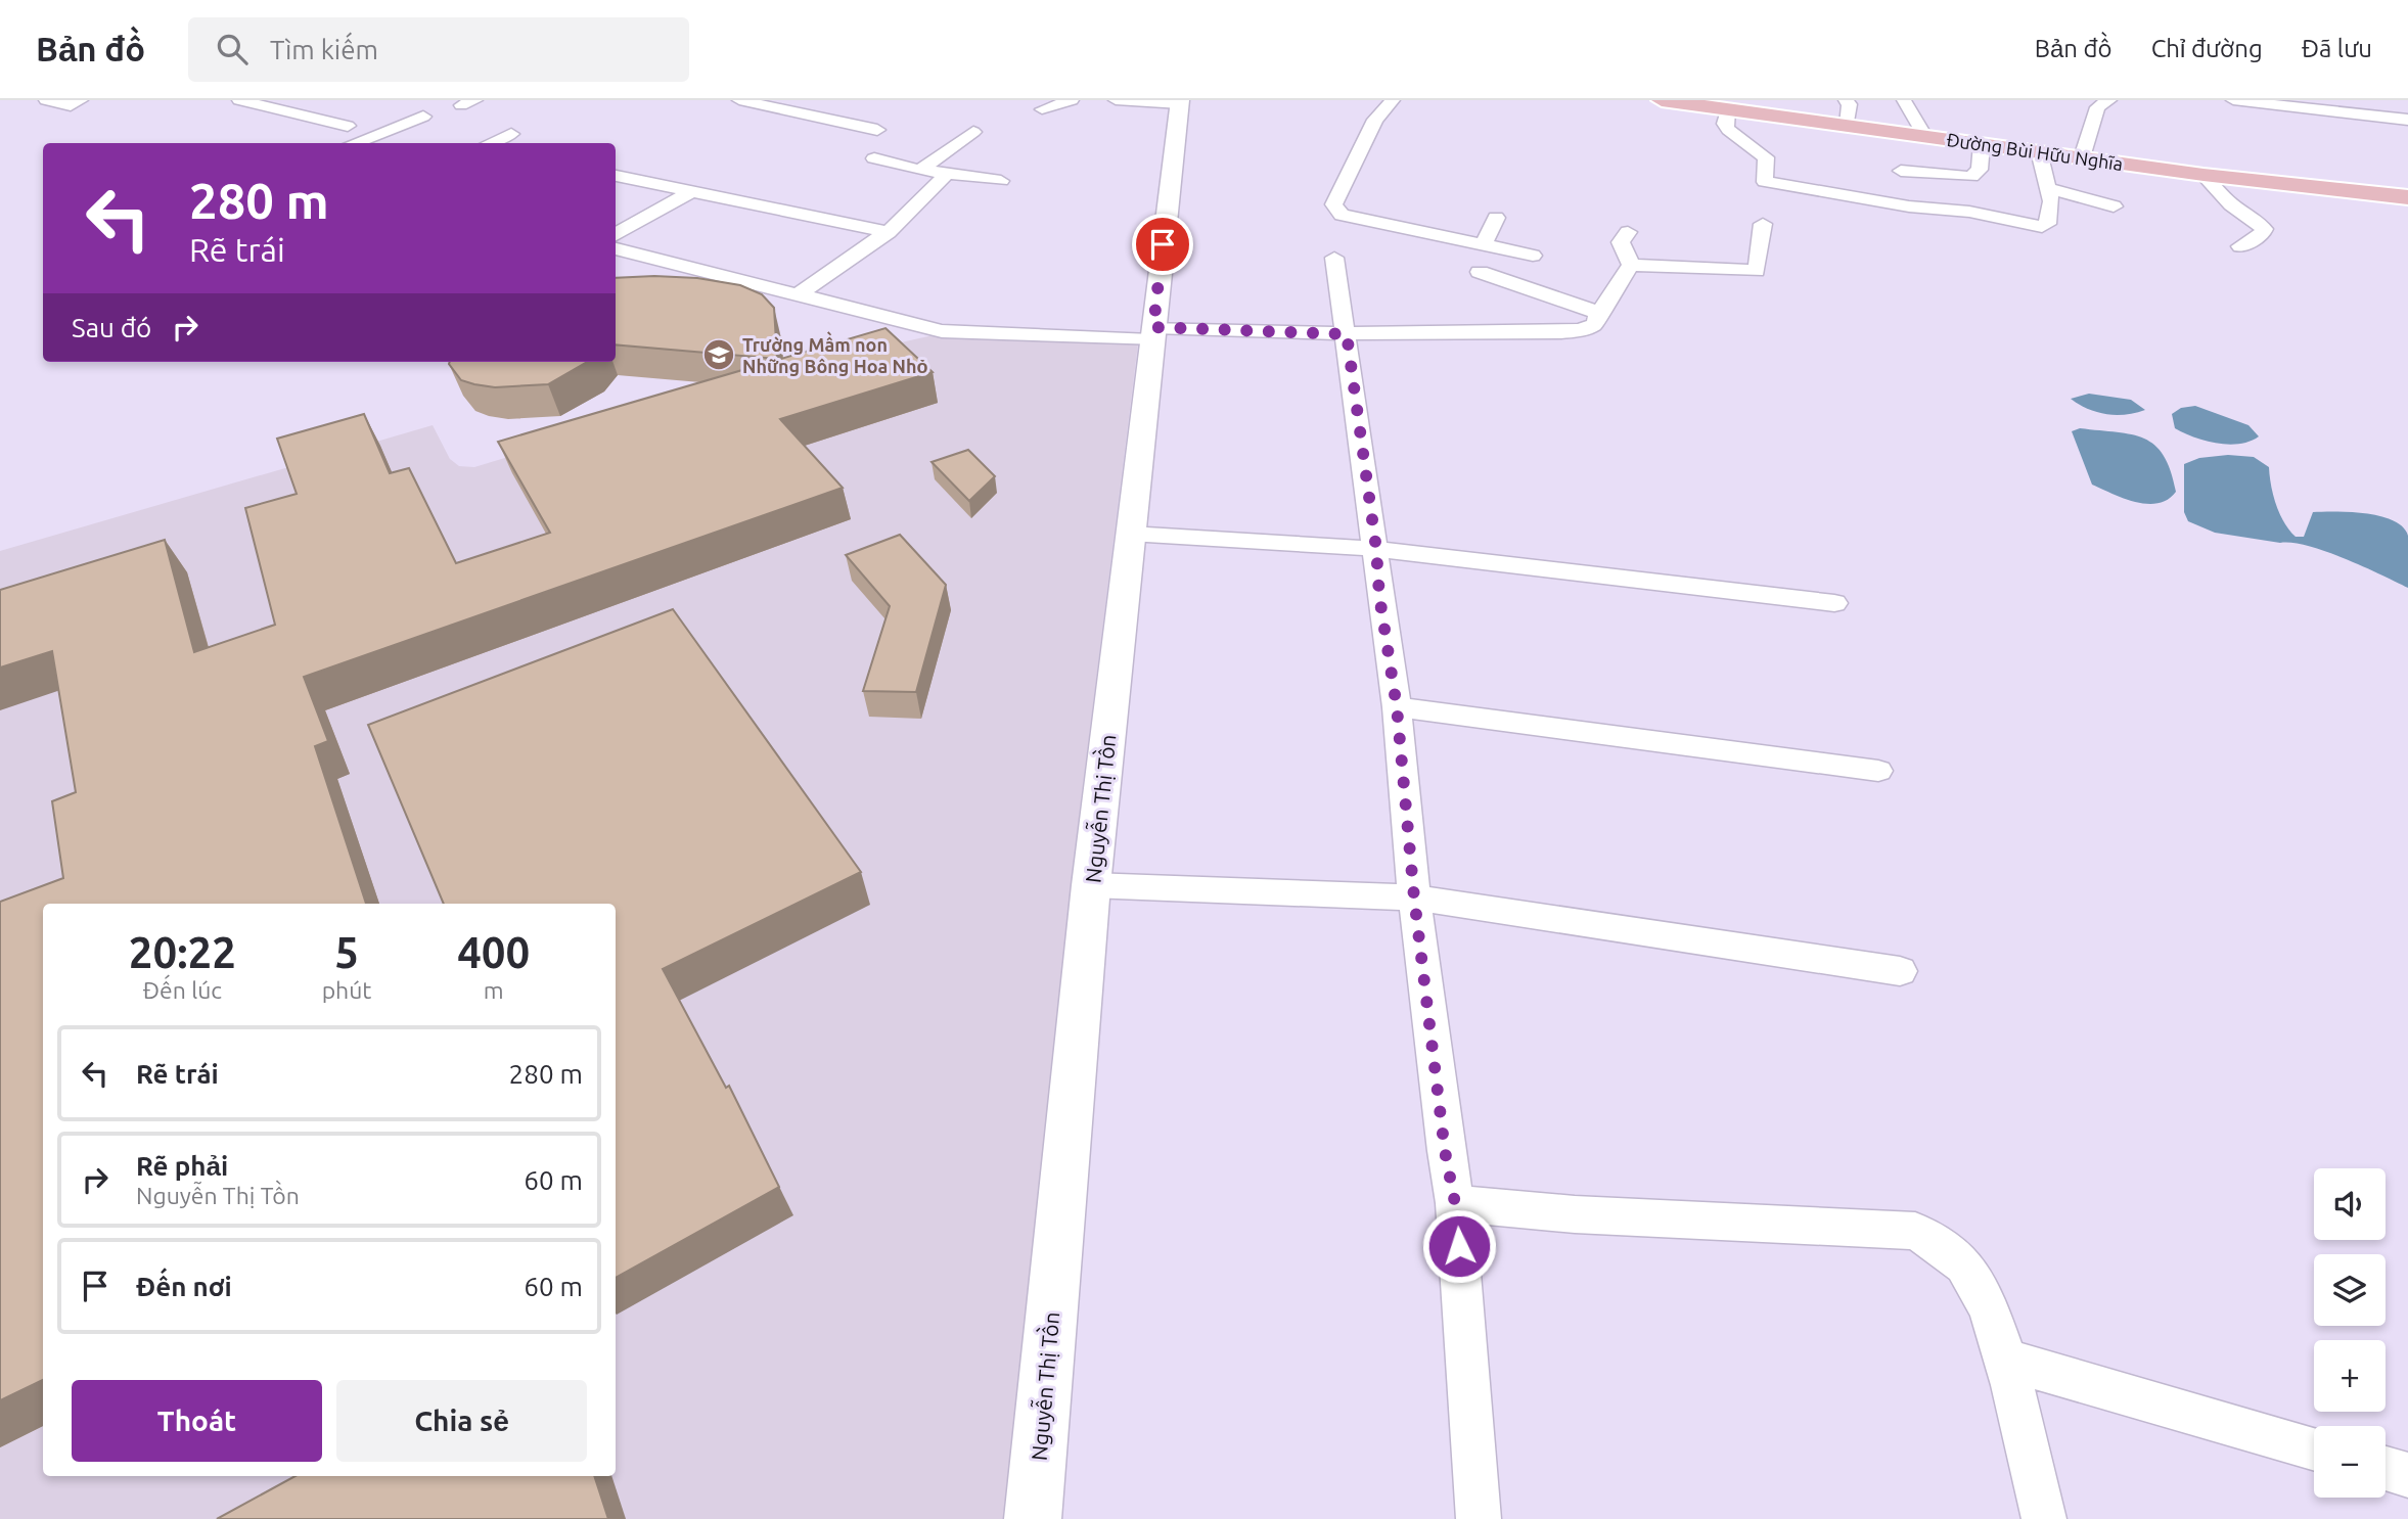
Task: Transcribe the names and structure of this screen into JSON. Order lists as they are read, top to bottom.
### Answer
{
  "streets": {
    "main road": ["Đường Bùi Hữu Nghĩa"],
    "street": ["Nguyễn Thị Tồn"]
  },
  "places": {
    "school or university": ["Trường Mầm non Những Bông Hoa Nhỏ"]
  },
  "page": {
    "header": "Bản đồ",
    "search": "Tìm kiếm",
    "nav": ["Bản đồ", "Chỉ đường", "Đã lưu"],
    "turn": ["280 m", "Rẽ trái"],
    "then": "Sau đó",
    "eta": [
      "20:22",
      "Đến lúc",
      "5",
      "phút",
      "400",
      "m"
    ],
    "list": [
      {
        "name": "Rẽ trái",
        "value": "280 m"
      },
      {
        "name": "Rẽ phải",
        "note": "Nguyễn Thị Tồn",
        "value": "60 m"
      },
      {
        "name": "Đến nơi",
        "value": "60 m"
      }
    ],
    "map_buttons": ["+", "−"],
    "buttons": ["Thoát", "Chia sẻ"]
  }
}
